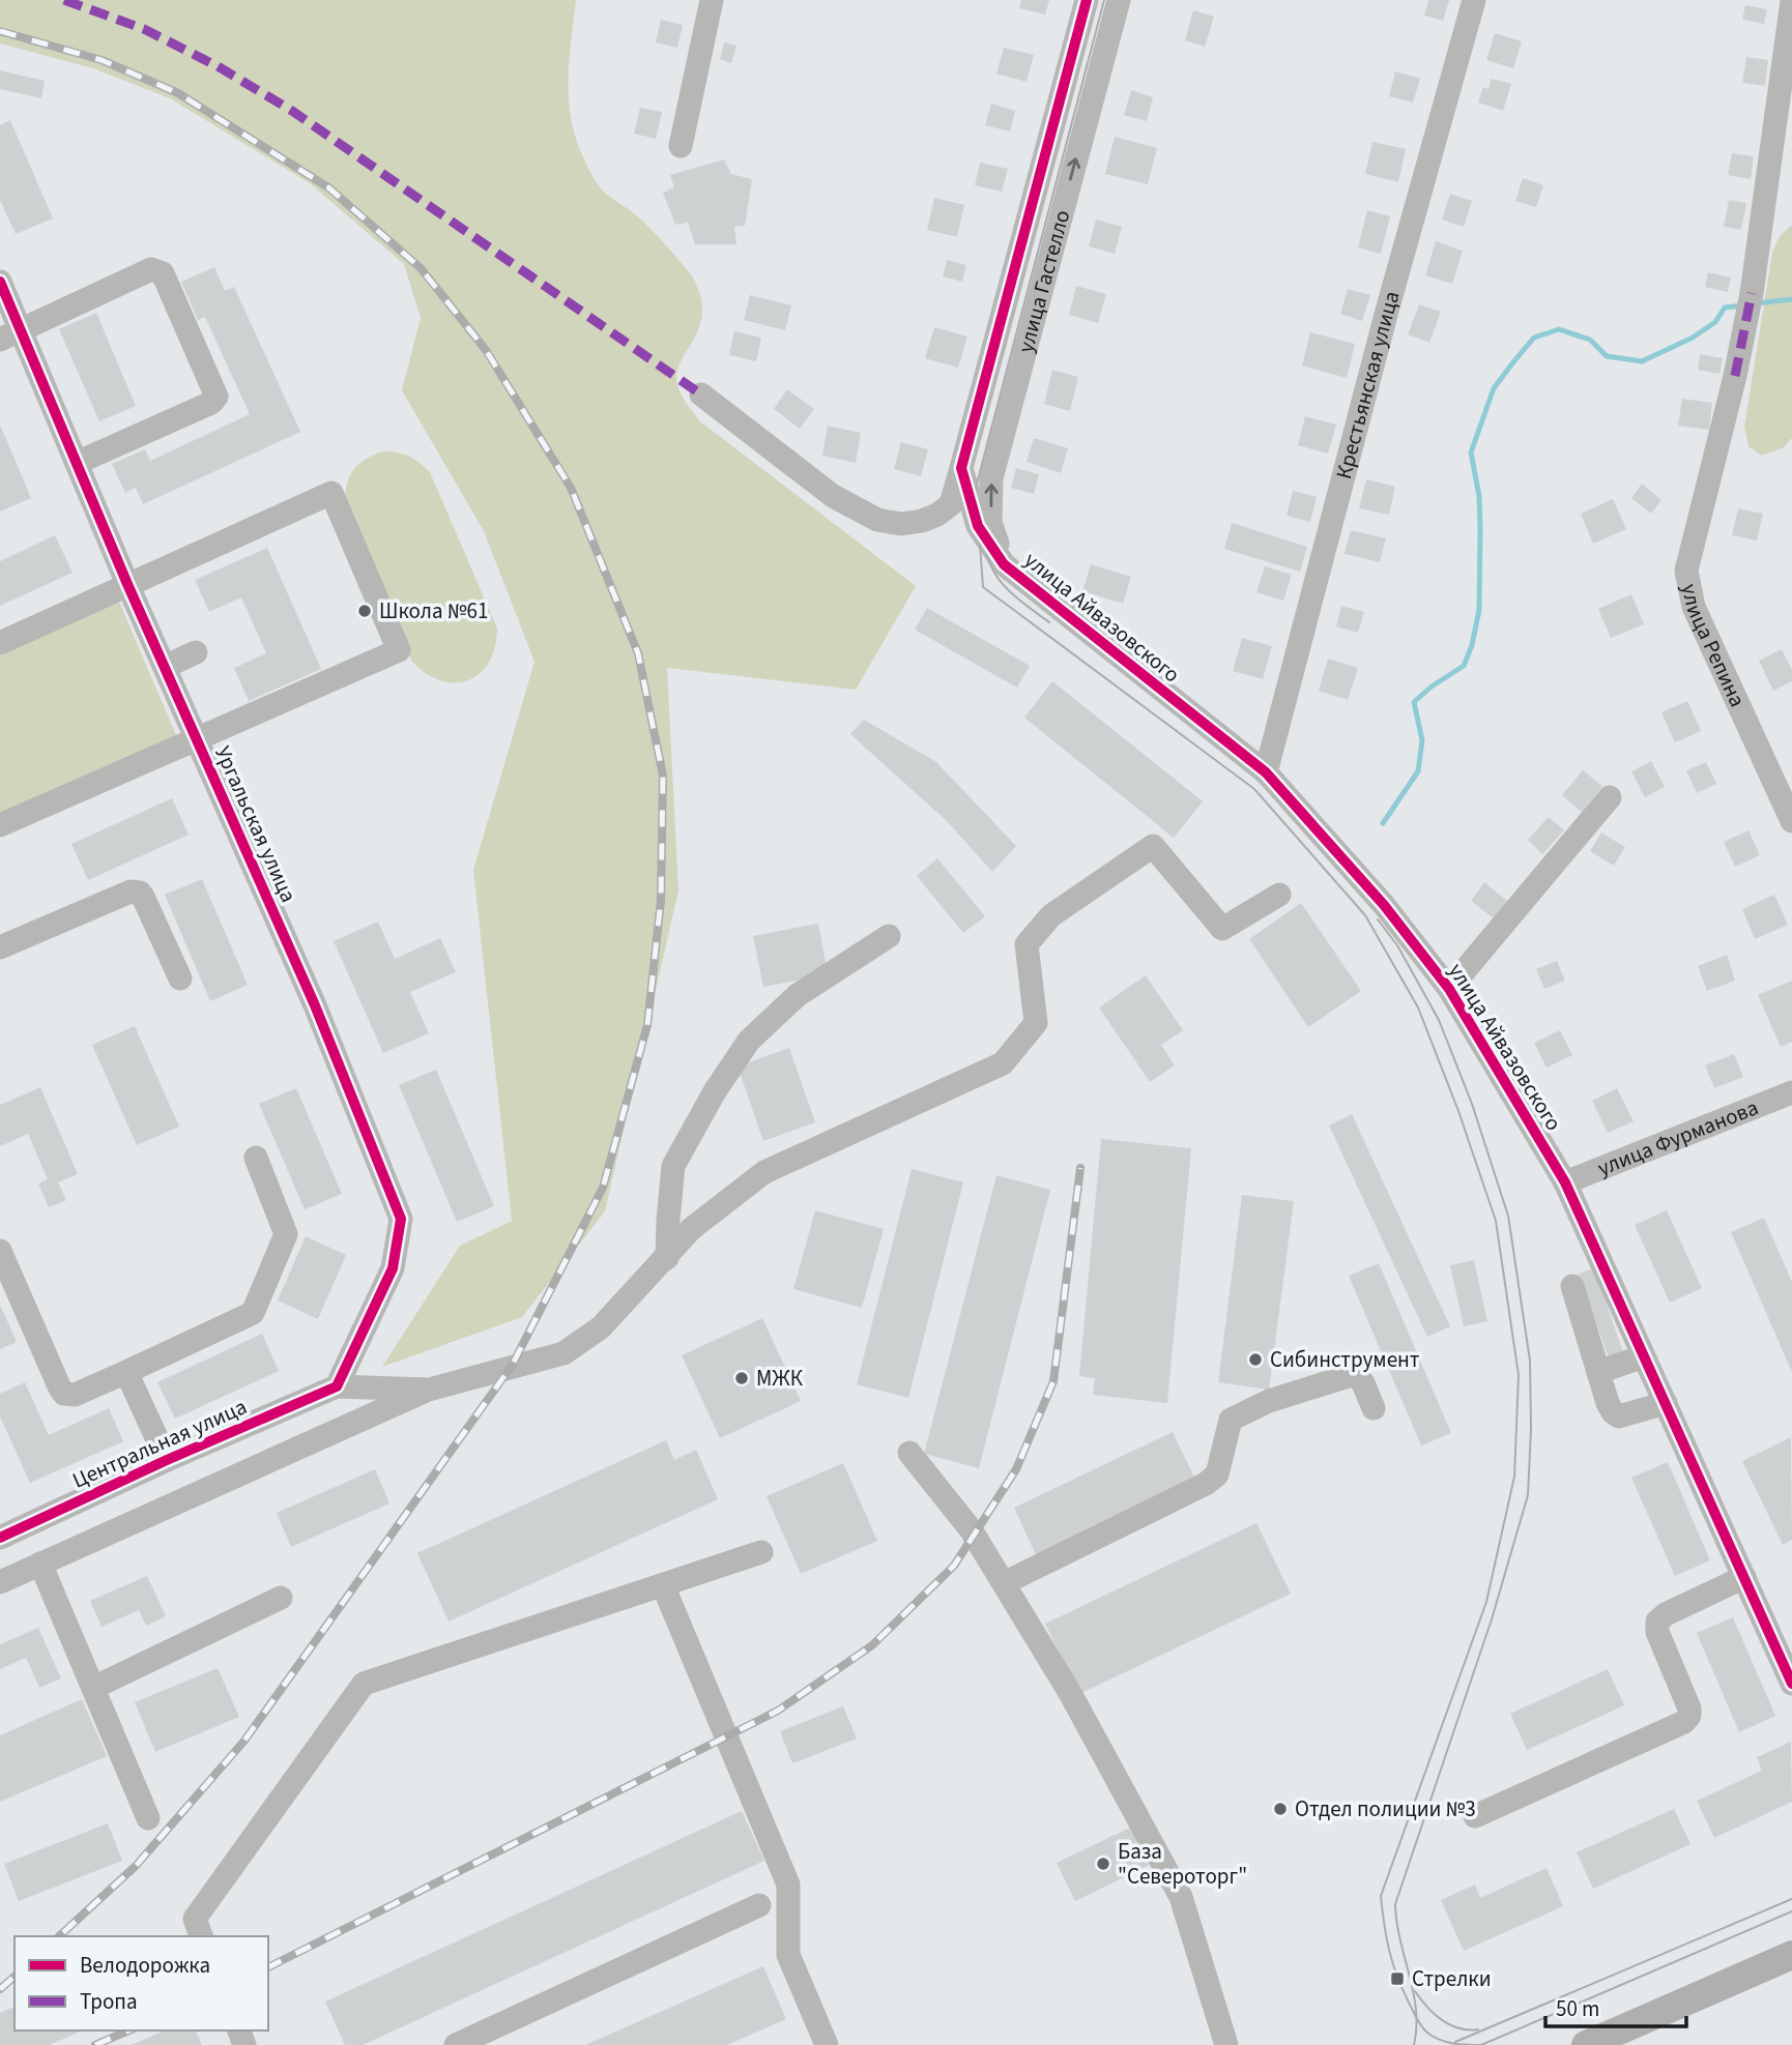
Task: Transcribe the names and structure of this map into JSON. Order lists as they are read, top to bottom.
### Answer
{
  "streets": {
    "street": [
      "улица Гастелло",
      "Крестьянская улица",
      "улица Айвазовского",
      "улица Репина",
      "Ургальская улица",
      "улица Фурманова",
      "Центральная улица"
    ]
  },
  "crossings": [
    ["улица Гастелло", "улица Айвазовского"],
    ["Крестьянская улица", "улица Айвазовского"],
    ["улица Айвазовского", "улица Фурманова"],
    ["Ургальская улица", "Центральная улица"]
  ],
  "places": {
    "other": [
      "Школа №61",
      "Сибинструмент",
      "МЖК",
      "Отдел полиции №3",
      "База \"Североторг\""
    ],
    "transit": ["Стрелки"]
  },
  "legend": ["Велодорожка", "Тропа"],
  "scale_bar": "50 m"
}
